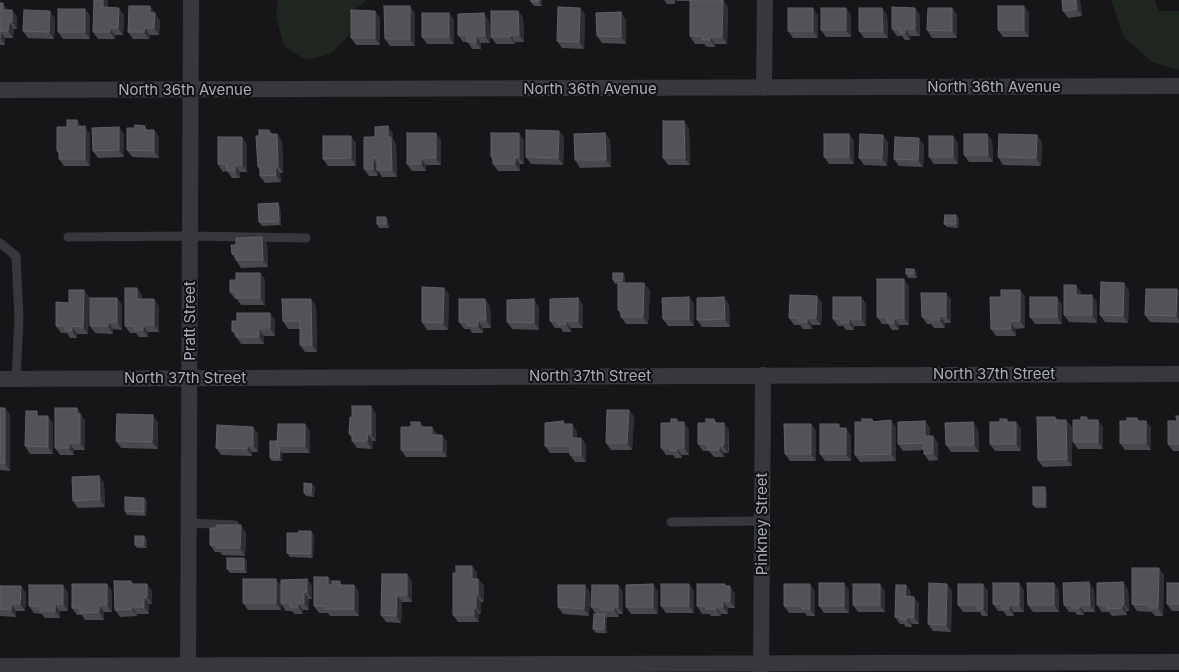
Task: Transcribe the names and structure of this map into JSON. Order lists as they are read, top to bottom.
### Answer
{
  "streets": {
    "street": [
      "North 36th Avenue",
      "Pratt Street",
      "North 37th Street",
      "Pinkney Street"
    ]
  },
  "crossings": [
    ["North 36th Avenue", "Pratt Street"],
    ["Pratt Street", "North 37th Street"],
    ["North 37th Street", "Pinkney Street"]
  ]
}
